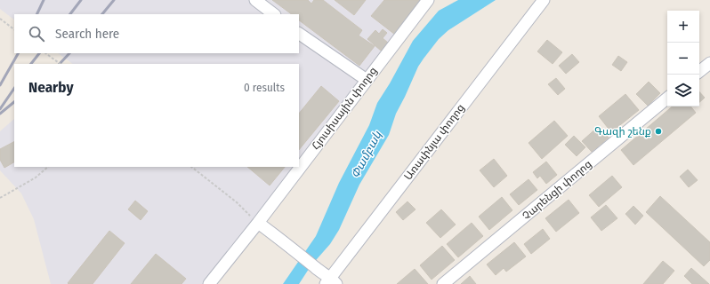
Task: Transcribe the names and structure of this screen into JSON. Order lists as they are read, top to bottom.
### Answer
{
  "streets": {
    "street": ["Հյուսիսային փողոց", "Առափնյա փողոց", "Չարենցի փողոց"]
  },
  "water": ["Փամբակ"],
  "places": ["Գազի շենք"],
  "page": {
    "map_buttons": ["+", "−"],
    "search": "Search here",
    "heading": ["Nearby", "0 results"]
  }
}
